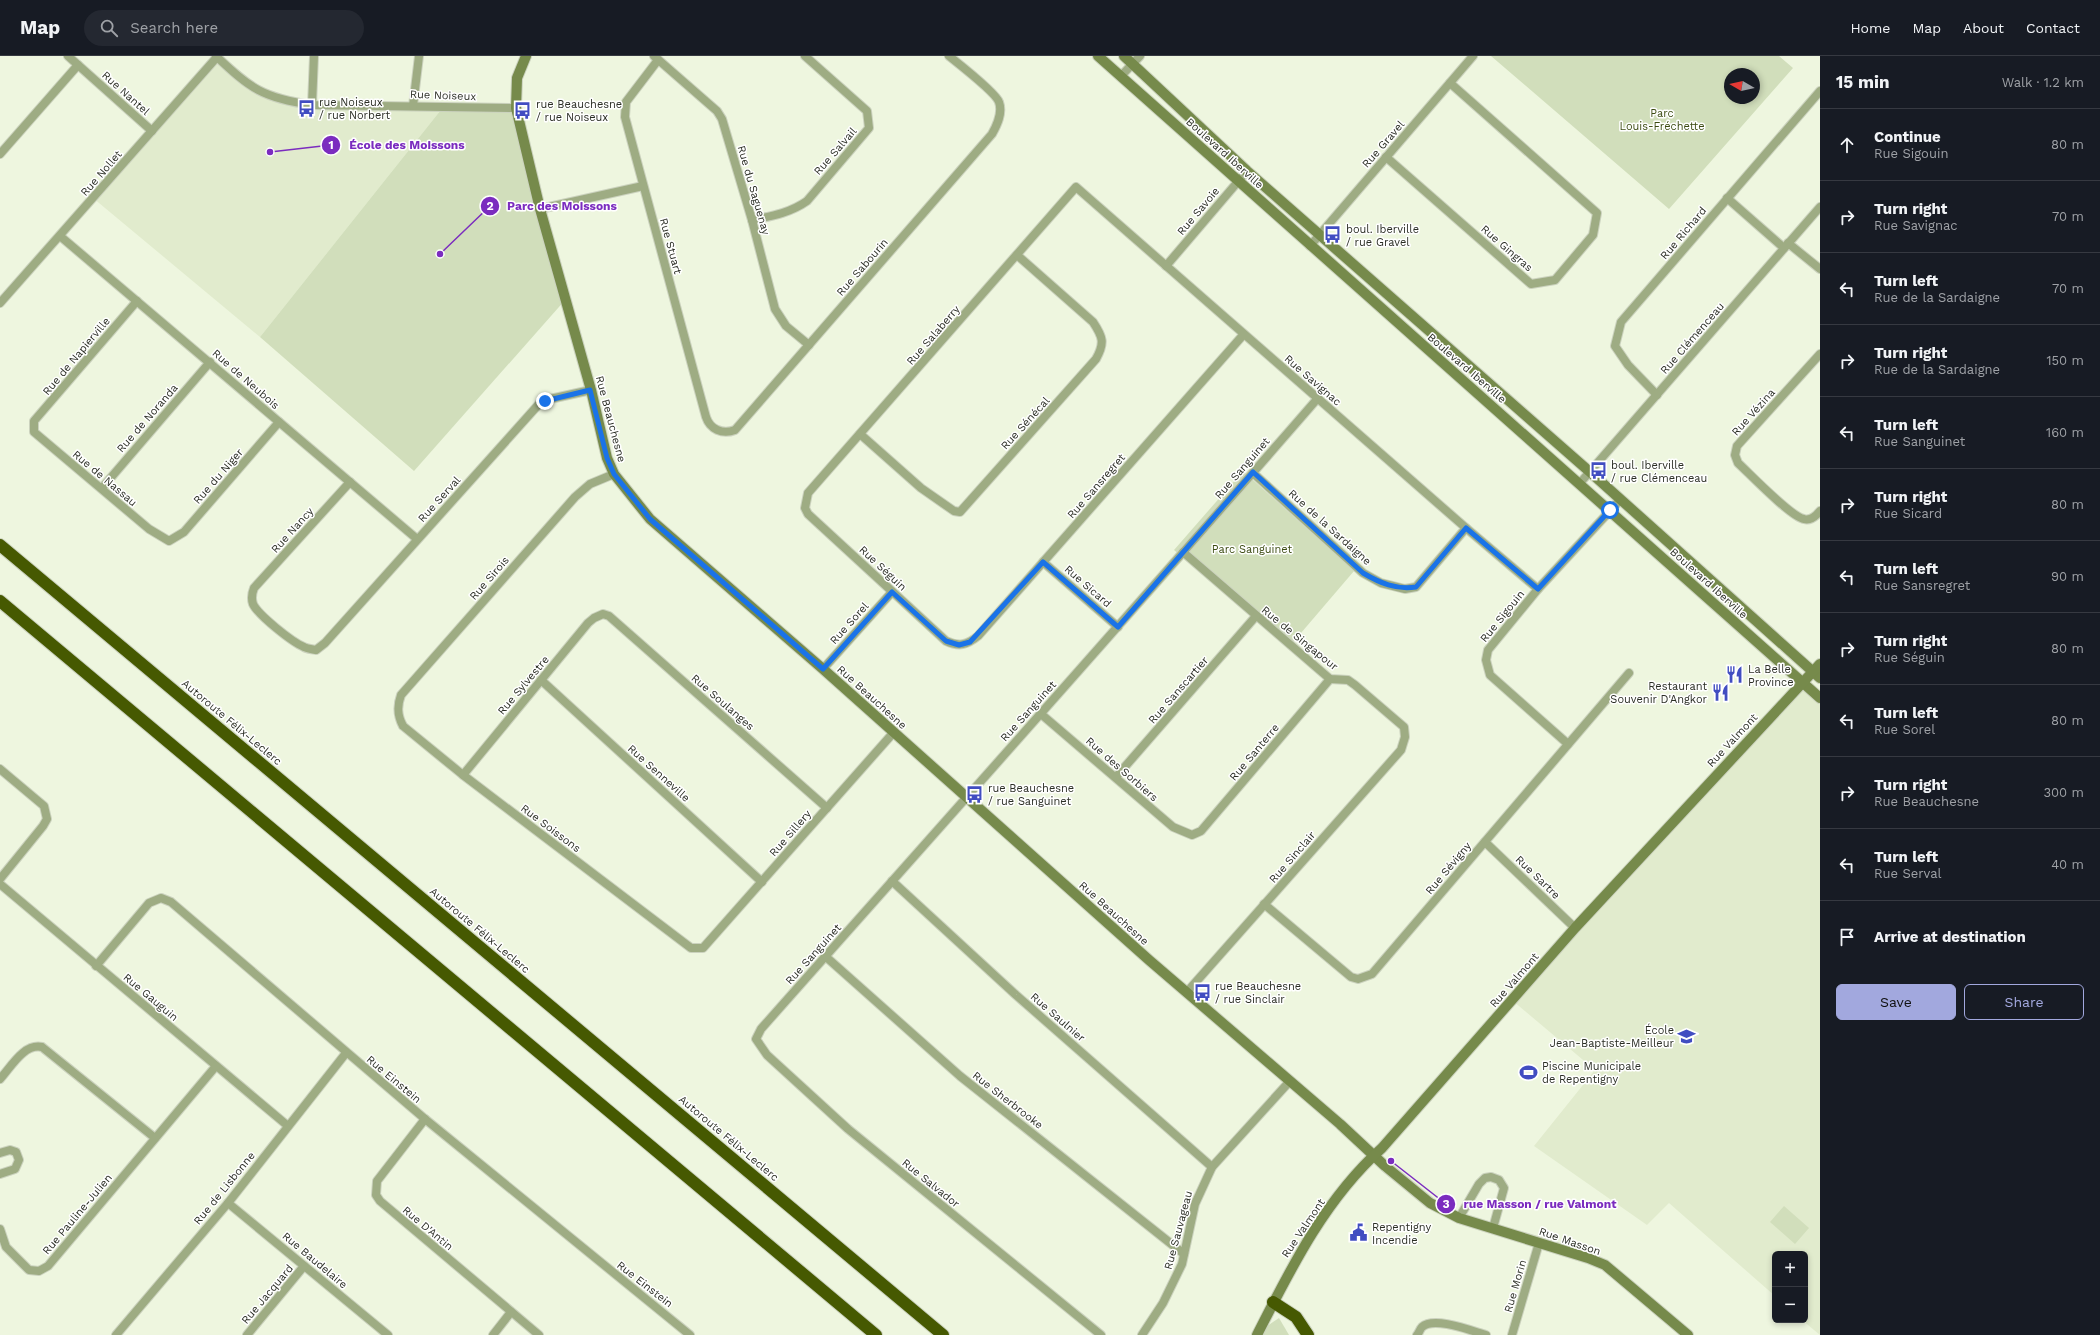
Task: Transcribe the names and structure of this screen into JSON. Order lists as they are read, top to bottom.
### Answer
{
  "streets": {
    "highway": ["Autoroute Félix-Leclerc"],
    "street": [
      "Rue Nantel",
      "Rue Noiseux",
      "Rue Gravel",
      "Rue Salvail",
      "Boulevard Iberville",
      "Rue Nollet",
      "Rue du Saguenay",
      "Rue Savoie",
      "Rue Richard",
      "Rue Stuart",
      "Rue Gingras",
      "Rue Sabourin",
      "Rue Salaberry",
      "Rue Clémenceau",
      "Rue de Napierville",
      "Rue de Neubois",
      "Rue Savignac",
      "Rue Vézina",
      "Rue de Noranda",
      "Rue Beauchesne",
      "Rue Sénécal",
      "Rue Sanguinet",
      "Rue du Niger",
      "Rue de Nassau",
      "Rue Sansregret",
      "Rue Serval",
      "Rue de la Sardaigne",
      "Rue Nancy",
      "Rue Séguin",
      "Rue Sirois",
      "Rue Sicard",
      "Rue Sigouin",
      "Rue Sorel",
      "Rue de Singapour",
      "Rue Sylvestre",
      "Rue Sanscartier",
      "Rue Soulanges",
      "Rue Valmont",
      "Rue Santerre",
      "Rue des Sorbiers",
      "Rue Senneville",
      "Rue Soissons",
      "Rue Sillery",
      "Rue Sinclair",
      "Rue Sévigny",
      "Rue Sartre",
      "Rue Gauguin",
      "Rue Saulnier",
      "Rue Einstein",
      "Rue Sherbrooke",
      "Rue Salvador",
      "Rue de Lisbonne",
      "Rue Pauline-Julien",
      "Rue D'Antin",
      "Rue Sauvageau",
      "Rue Masson",
      "Rue Baudelaire",
      "Rue Morin",
      "Rue Jacquard"
    ]
  },
  "crossings": [
    ["Rue Nantel", "Rue Nollet"],
    ["Rue Noiseux", "Rue Nollet"],
    ["Rue Noiseux", "Rue Beauchesne"],
    ["Rue Gravel", "Boulevard Iberville"],
    ["Rue Gravel", "Rue Gingras"],
    ["Rue Salvail", "Rue du Saguenay"],
    ["Boulevard Iberville", "Rue Savoie"],
    ["Boulevard Iberville", "Rue Clémenceau"],
    ["Boulevard Iberville", "Rue Sigouin"],
    ["Boulevard Iberville", "Rue Valmont"],
    ["Rue Nollet", "Rue de Neubois"],
    ["Rue du Saguenay", "Rue Stuart"],
    ["Rue du Saguenay", "Rue Sabourin"],
    ["Rue Savoie", "Rue Savignac"],
    ["Rue Richard", "Rue Clémenceau"],
    ["Rue Stuart", "Rue Sabourin"],
    ["Rue Salaberry", "Rue Savignac"],
    ["Rue Salaberry", "Rue Sénécal"],
    ["Rue Salaberry", "Rue Séguin"],
    ["Rue de Napierville", "Rue de Neubois"],
    ["Rue de Napierville", "Rue de Nassau"],
    ["Rue de Neubois", "Rue de Noranda"],
    ["Rue de Neubois", "Rue du Niger"],
    ["Rue de Neubois", "Rue Serval"],
    ["Rue de Neubois", "Rue Nancy"],
    ["Rue Savignac", "Rue Sanguinet"],
    ["Rue Savignac", "Rue Sansregret"],
    ["Rue Savignac", "Rue de la Sardaigne"],
    ["Rue Savignac", "Rue Sigouin"],
    ["Rue de Noranda", "Rue de Nassau"],
    ["Rue Beauchesne", "Rue Sanguinet"],
    ["Rue Beauchesne", "Rue Serval"],
    ["Rue Beauchesne", "Rue Sirois"],
    ["Rue Beauchesne", "Rue Sorel"],
    ["Rue Beauchesne", "Rue Valmont"],
    ["Rue Beauchesne", "Rue Sillery"],
    ["Rue Beauchesne", "Rue Sinclair"],
    ["Rue Beauchesne", "Rue Sauvageau"],
    ["Rue Beauchesne", "Rue Masson"],
    ["Rue Sanguinet", "Rue de la Sardaigne"],
    ["Rue Sanguinet", "Rue Sicard"],
    ["Rue Sanguinet", "Rue de Singapour"],
    ["Rue Sanguinet", "Rue des Sorbiers"],
    ["Rue Sanguinet", "Rue Saulnier"],
    ["Rue Sanguinet", "Rue Sherbrooke"],
    ["Rue Sanguinet", "Rue Salvador"],
    ["Rue du Niger", "Rue de Nassau"],
    ["Rue Sansregret", "Rue Séguin"],
    ["Rue Sansregret", "Rue Sicard"],
    ["Rue Serval", "Rue Nancy"],
    ["Rue Séguin", "Rue Sorel"],
    ["Rue Sirois", "Rue Soissons"],
    ["Rue Sigouin", "Rue Sévigny"],
    ["Rue de Singapour", "Rue Sanscartier"],
    ["Rue de Singapour", "Rue Santerre"],
    ["Rue de Singapour", "Rue Sinclair"],
    ["Rue Sylvestre", "Rue Soulanges"],
    ["Rue Sylvestre", "Rue Senneville"],
    ["Rue Sylvestre", "Rue Soissons"],
    ["Rue Sanscartier", "Rue des Sorbiers"],
    ["Rue Soulanges", "Rue Sillery"],
    ["Rue Valmont", "Rue Sartre"],
    ["Rue Valmont", "Rue Masson"],
    ["Rue Santerre", "Rue des Sorbiers"],
    ["Rue Senneville", "Rue Sillery"],
    ["Rue Soissons", "Rue Sillery"],
    ["Rue Sinclair", "Rue Sévigny"],
    ["Rue Sévigny", "Rue Sartre"],
    ["Rue Gauguin", "Rue Einstein"],
    ["Rue Gauguin", "Rue de Lisbonne"],
    ["Rue Gauguin", "Rue Pauline-Julien"],
    ["Rue Saulnier", "Rue Sauvageau"],
    ["Rue Einstein", "Rue de Lisbonne"],
    ["Rue Einstein", "Rue D'Antin"],
    ["Rue Sherbrooke", "Rue Sauvageau"],
    ["Rue de Lisbonne", "Rue Baudelaire"],
    ["Rue Masson", "Rue Morin"],
    ["Rue Baudelaire", "Rue Jacquard"]
  ],
  "parks": ["Parc Louis-Fréchette", "Parc Sanguinet"],
  "places": {
    "bus stop": [
      "rue Noiseux / rue Norbert",
      "rue Beauchesne / rue Noiseux",
      "boul. Iberville / rue Gravel",
      "boul. Iberville / rue Clémenceau",
      "rue Beauchesne / rue Sanguinet",
      "rue Beauchesne / rue Sinclair"
    ],
    "other": ["École des Moissons", "Parc des Moissons", "rue Masson / rue Valmont"],
    "restaurant": ["La Belle Province", "Restaurant Souvenir D'Angkor"],
    "school or university": ["École Jean-Baptiste-Meilleur"],
    "sports": ["Piscine Municipale de Repentigny"],
    "public building": ["Repentigny Incendie"]
  },
  "north": "left",
  "page": {
    "header": "Map",
    "search": "Search here",
    "nav": [
      "Home",
      "Map",
      "About",
      "Contact"
    ],
    "heading": ["15 min", "Walk · 1.2 km"],
    "list": [
      ["Continue", "Rue Sigouin", "80 m"],
      ["Turn right", "Rue Savignac", "70 m"],
      ["Turn left", "Rue de la Sardaigne", "70 m"],
      ["Turn right", "Rue de la Sardaigne", "150 m"],
      ["Turn left", "Rue Sanguinet", "160 m"],
      ["Turn right", "Rue Sicard", "80 m"],
      ["Turn left", "Rue Sansregret", "90 m"],
      ["Turn right", "Rue Séguin", "80 m"],
      ["Turn left", "Rue Sorel", "80 m"],
      ["Turn right", "Rue Beauchesne", "300 m"],
      ["Turn left", "Rue Serval", "40 m"],
      "Arrive at destination"
    ],
    "buttons": ["Save", "Share"],
    "map_buttons": ["+", "−"]
  }
}
